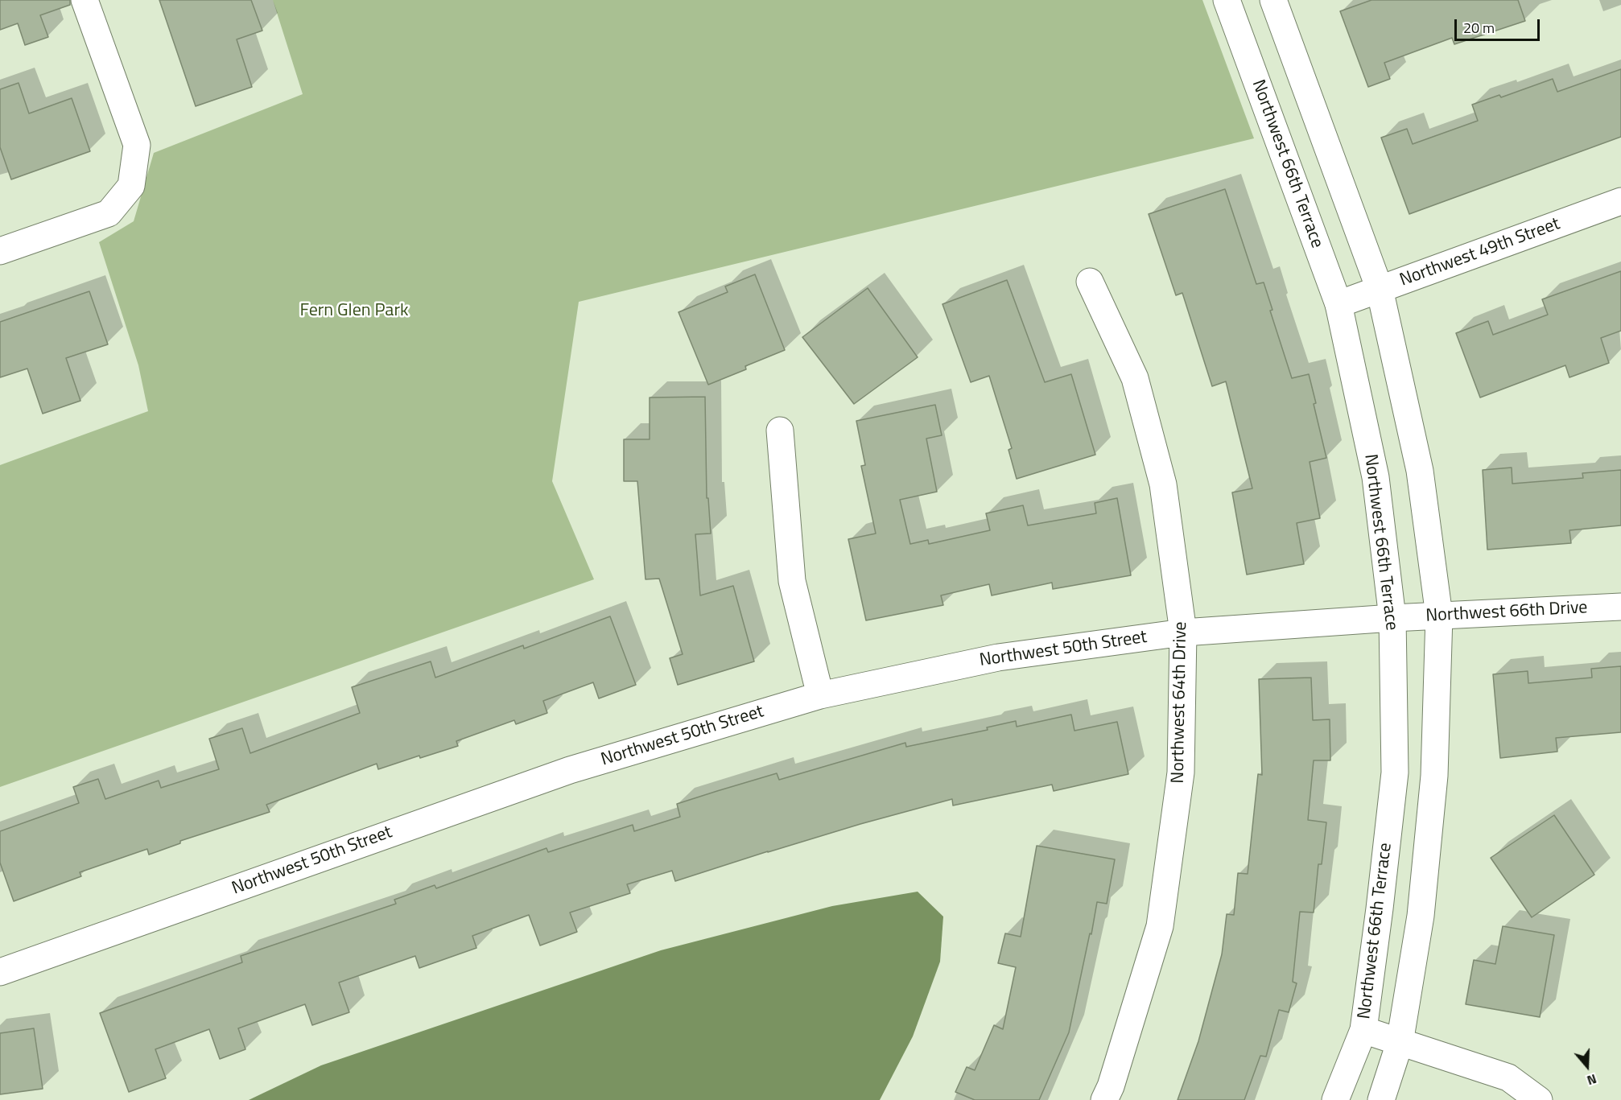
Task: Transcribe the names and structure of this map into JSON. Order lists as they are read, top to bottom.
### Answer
{
  "streets": {
    "street": [
      "Northwest 66th Terrace",
      "Northwest 49th Street",
      "Northwest 66th Drive",
      "Northwest 50th Street",
      "Northwest 64th Drive"
    ]
  },
  "crossings": [
    ["Northwest 66th Terrace", "Northwest 49th Street"],
    ["Northwest 66th Terrace", "Northwest 66th Drive"],
    ["Northwest 66th Terrace", "Northwest 50th Street"],
    ["Northwest 66th Drive", "Northwest 50th Street"],
    ["Northwest 50th Street", "Northwest 64th Drive"]
  ],
  "parks": ["Fern Glen Park"],
  "scale_bar": "20 m",
  "north": "bottom"
}
